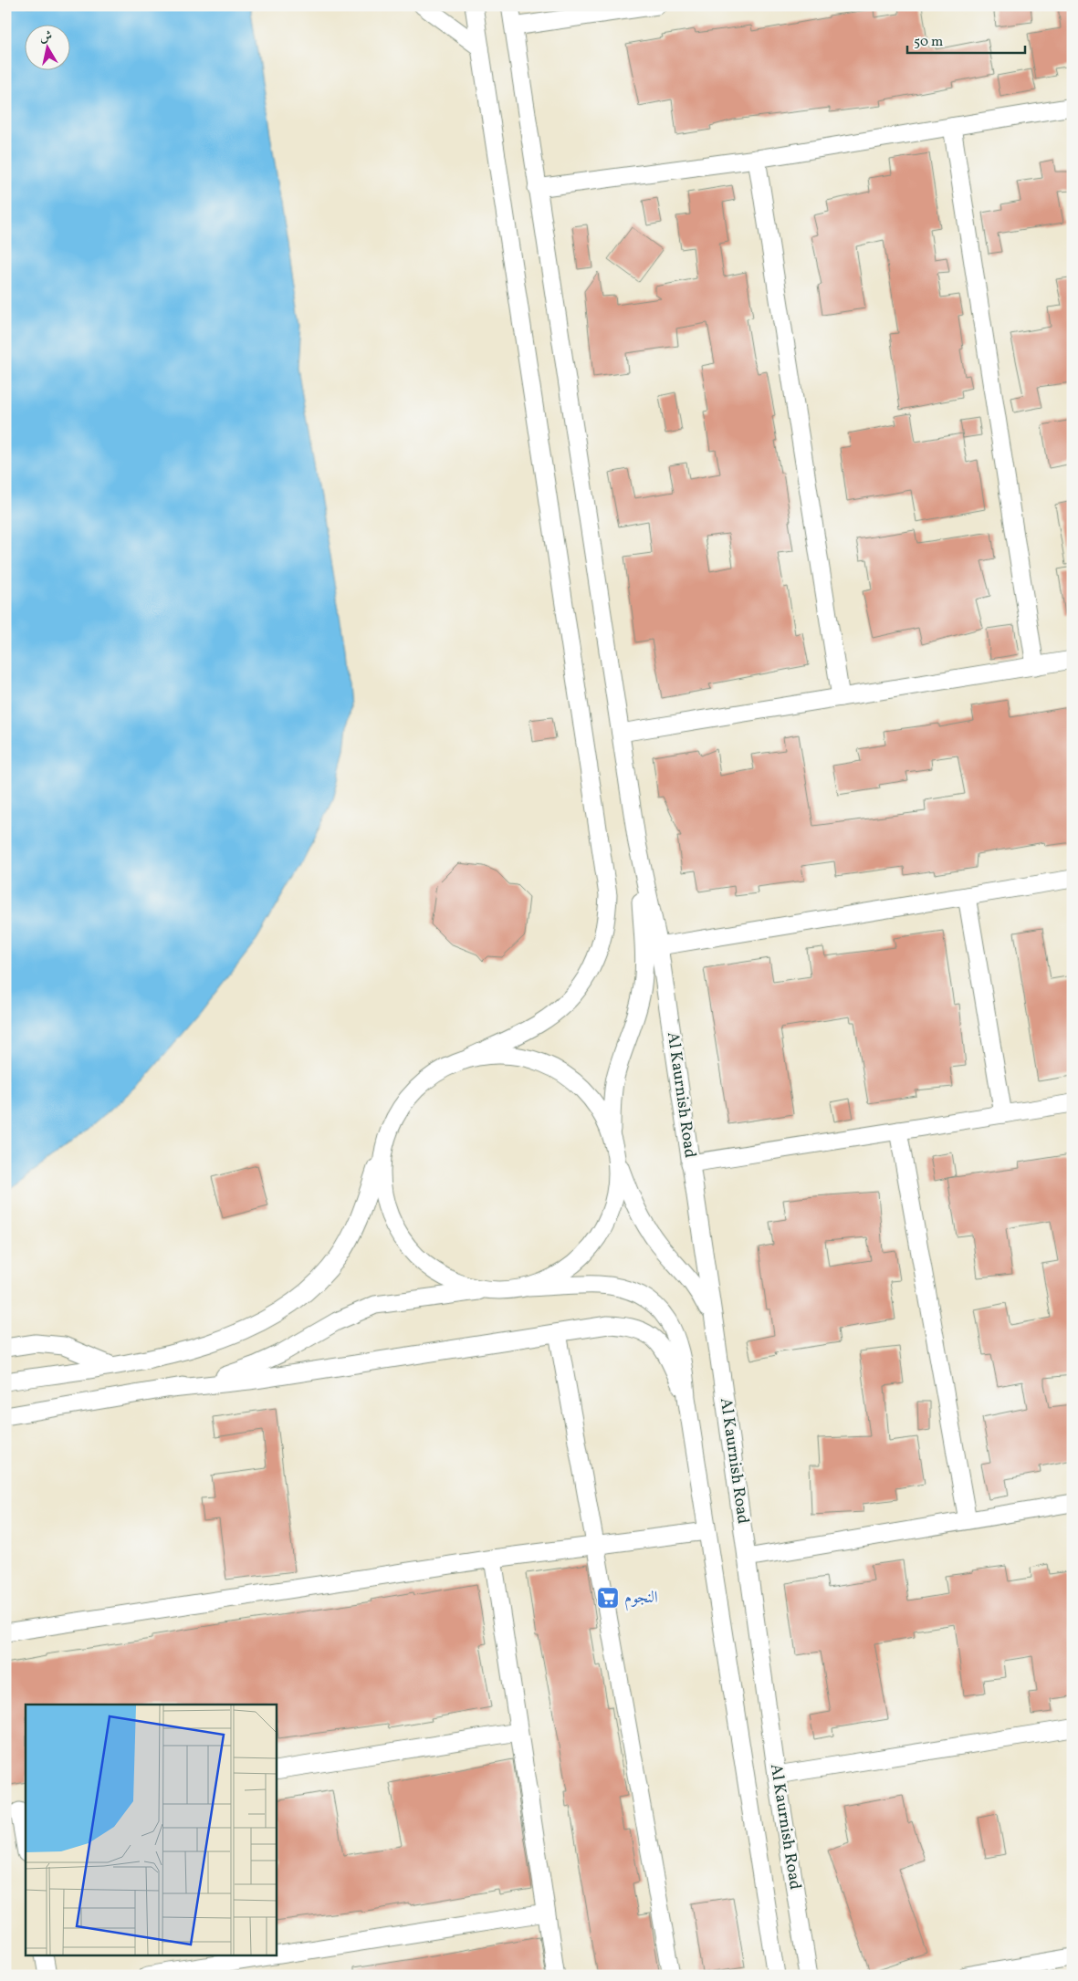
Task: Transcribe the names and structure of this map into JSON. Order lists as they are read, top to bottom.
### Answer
{
  "streets": {
    "street": ["Al Kaurnish Road"]
  },
  "places": {
    "supermarket": ["النجوم"]
  },
  "scale_bar": "50 m",
  "north": "top"
}
